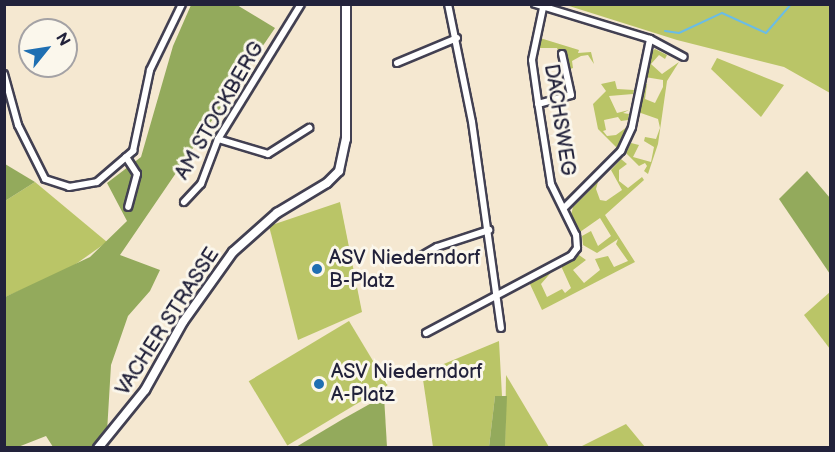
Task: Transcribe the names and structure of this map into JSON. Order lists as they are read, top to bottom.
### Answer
{
  "streets": {
    "main road": ["VACHER STRASSE"],
    "street": ["AM STOCKBERG", "DACHSWEG"]
  },
  "places": ["ASV Niederndorf B-Platz", "ASV Niederndorf A-Platz"],
  "north": "top right"
}
